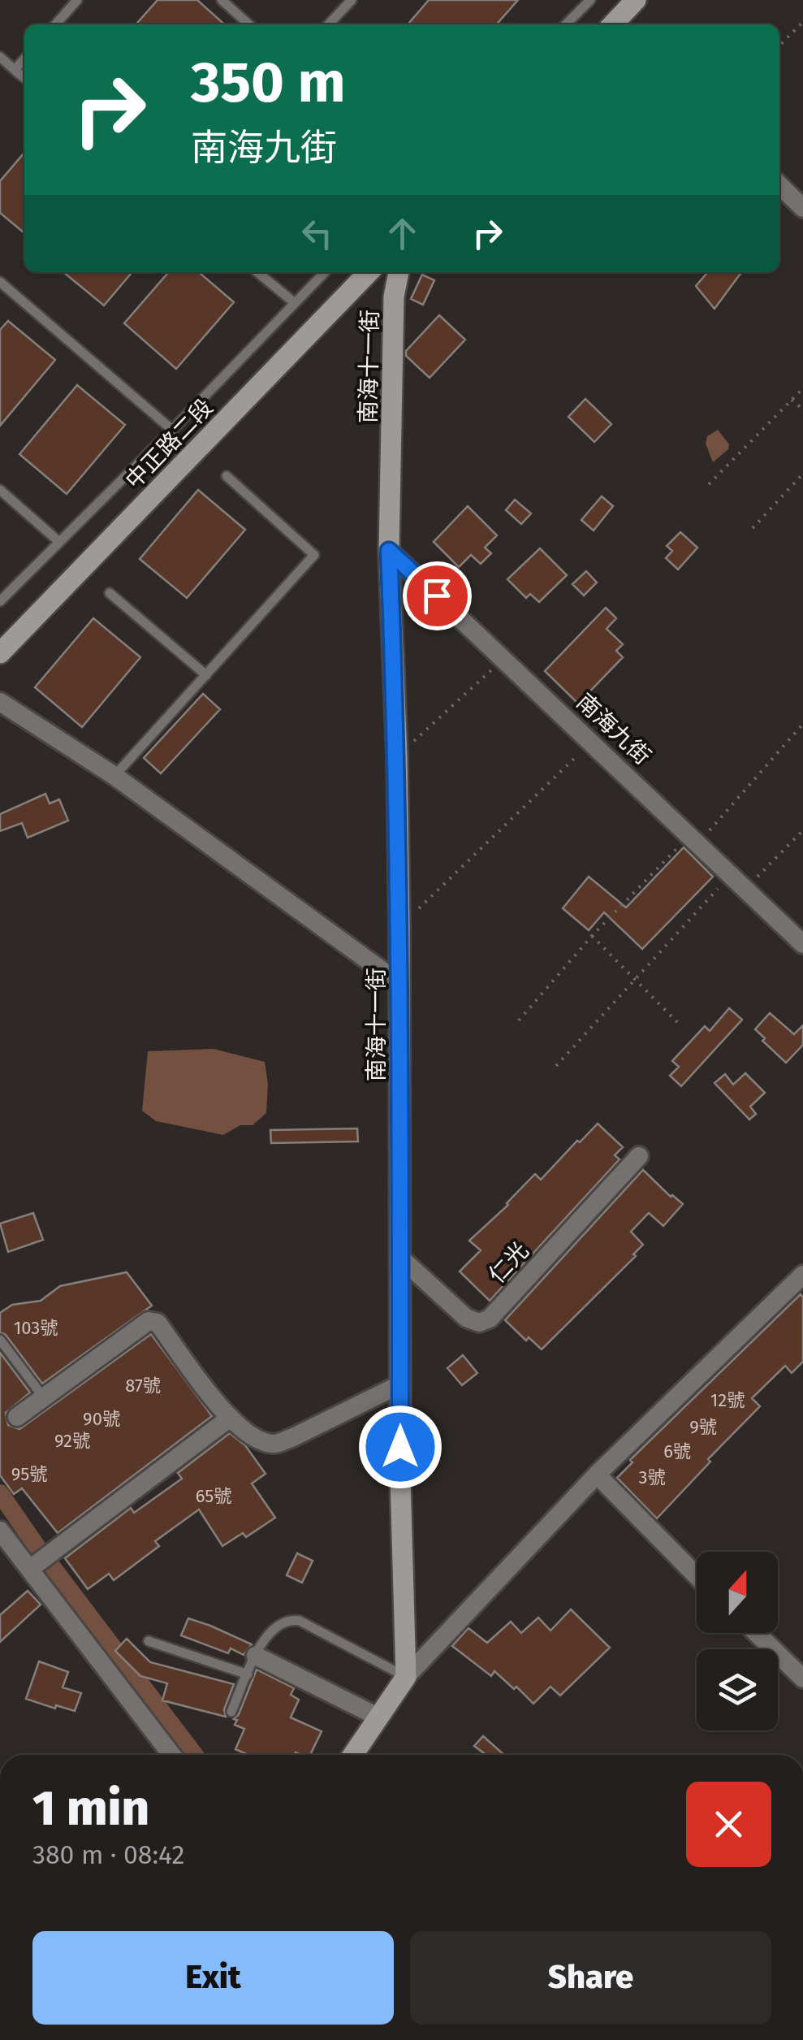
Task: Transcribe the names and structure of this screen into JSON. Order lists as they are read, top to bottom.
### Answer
{
  "streets": {
    "street": [
      "南海十一街",
      "中正路二段",
      "南海九街",
      "仁光"
    ]
  },
  "crossings": [
    ["南海十一街", "南海九街"],
    ["南海十一街", "仁光"]
  ],
  "house_numbers": [
    "103號",
    "87號",
    "12號",
    "90號",
    "9號",
    "92號",
    "6號",
    "95號",
    "3號",
    "65號"
  ],
  "north": "top",
  "page": {
    "turn": ["350 m", "南海九街"],
    "heading": ["1 min", "380 m · 08:42"],
    "buttons": ["Exit", "Share"]
  }
}
